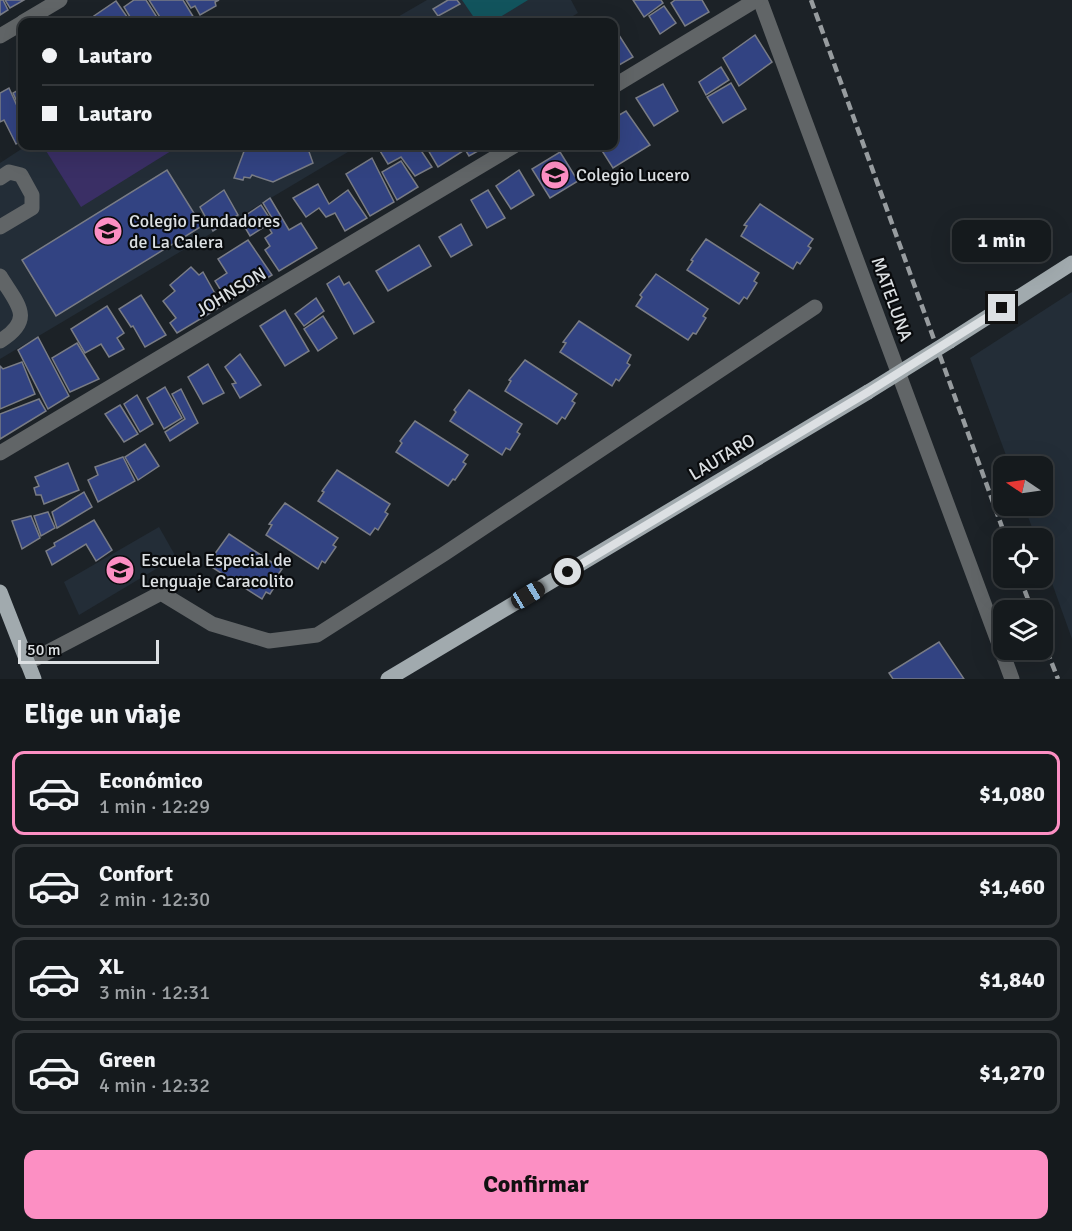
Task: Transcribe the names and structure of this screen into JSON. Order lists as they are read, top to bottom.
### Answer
{
  "streets": {
    "main road": ["LAUTARO"],
    "street": ["JOHNSON", "MATELUNA"]
  },
  "places": {
    "school or university": ["Colegio Lucero", "Colegio Fundadores de La Calera", "Escuela Especial de Lenguaje Caracolito"]
  },
  "scale_bar": "50 m",
  "north": "left",
  "page": {
    "banner": ["Lautaro", "Lautaro"],
    "bubble": "1 min",
    "scale": "50 m",
    "heading": "Elige un viaje",
    "list": [
      {
        "name": "Económico",
        "note": "1 min · 12:29",
        "value": "$1,080"
      },
      {
        "name": "Confort",
        "note": "2 min · 12:30",
        "value": "$1,460"
      },
      {
        "name": "XL",
        "note": "3 min · 12:31",
        "value": "$1,840"
      },
      {
        "name": "Green",
        "note": "4 min · 12:32",
        "value": "$1,270"
      }
    ],
    "buttons": "Confirmar"
  }
}
